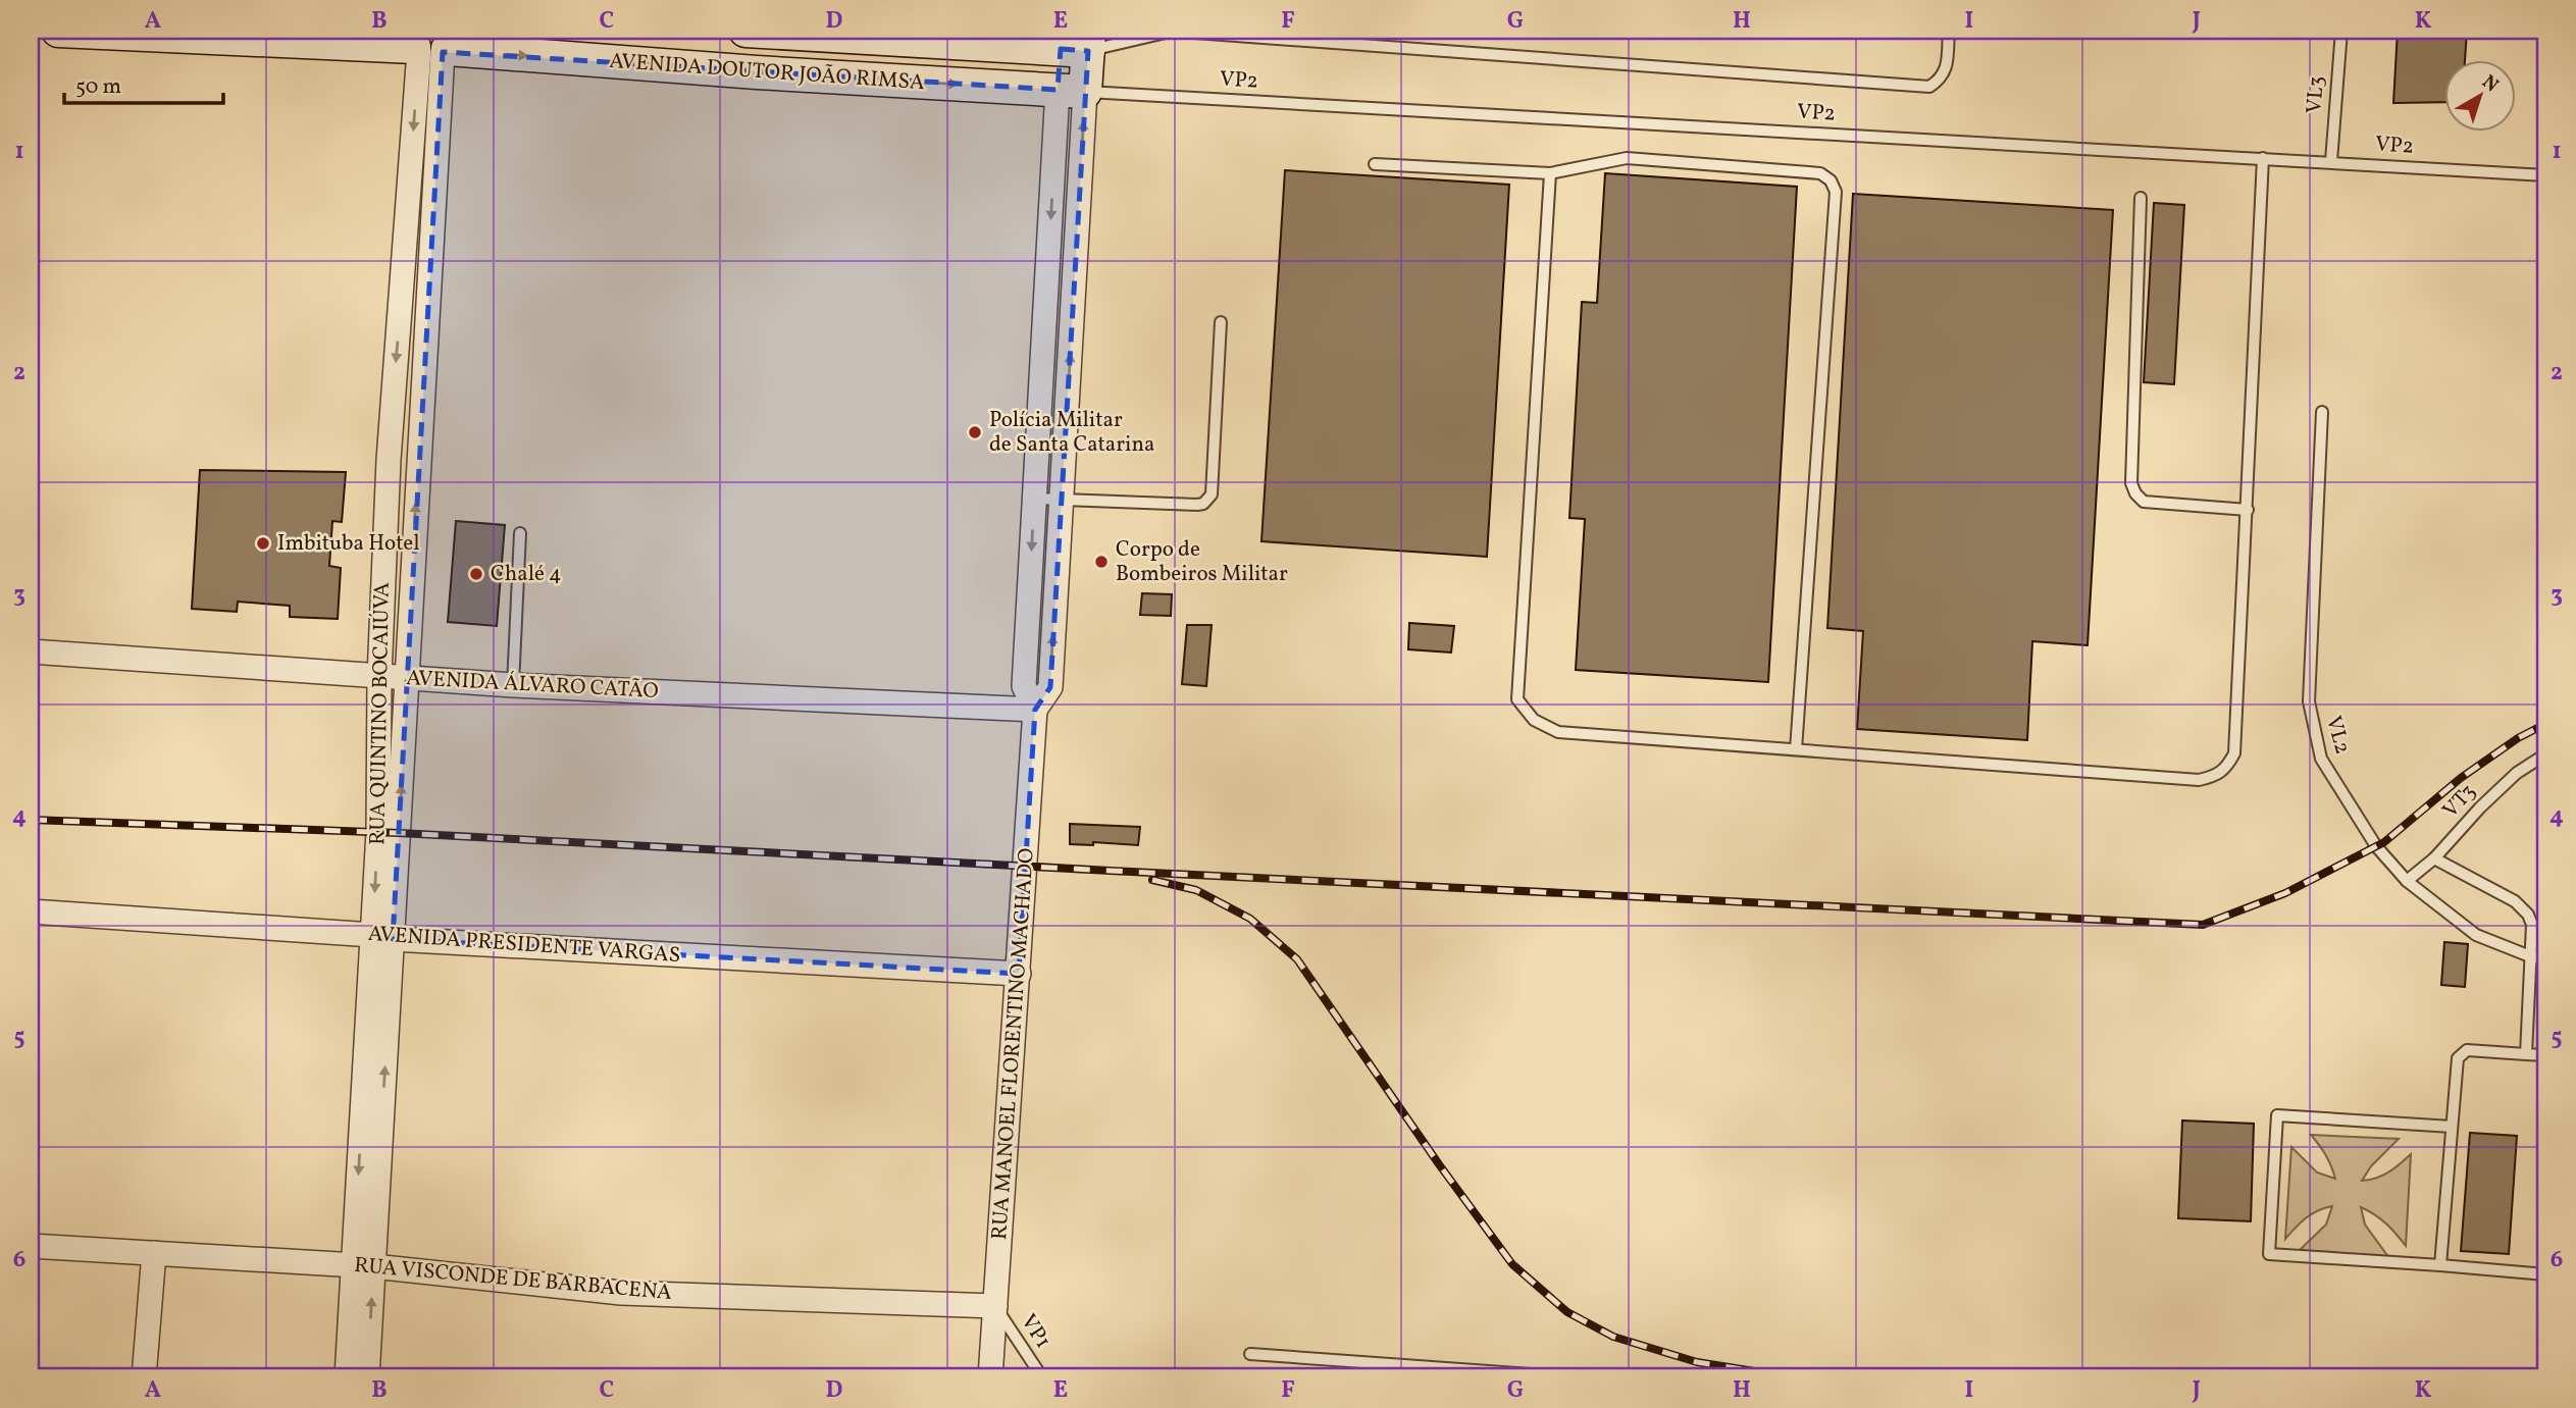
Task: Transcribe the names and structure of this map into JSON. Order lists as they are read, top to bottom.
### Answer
{
  "streets": {
    "street": [
      "AVENIDA DOUTOR JOÃO RIMSA",
      "AVENIDA ÁLVARO CATÃO",
      "RUA QUINTINO BOCAIÚVA",
      "AVENIDA PRESIDENTE VARGAS",
      "RUA MANOEL FLORENTINO MACHADO",
      "RUA VISCONDE DE BARBACENA"
    ],
    "lane": [
      "VP2",
      "VL3",
      "VL2",
      "VT3",
      "VP1"
    ]
  },
  "crossings": [
    ["AVENIDA DOUTOR JOÃO RIMSA", "VP2"],
    ["AVENIDA DOUTOR JOÃO RIMSA", "RUA QUINTINO BOCAIÚVA"],
    ["AVENIDA DOUTOR JOÃO RIMSA", "RUA MANOEL FLORENTINO MACHADO"],
    ["VP2", "VL3"],
    ["VP2", "RUA MANOEL FLORENTINO MACHADO"],
    ["AVENIDA ÁLVARO CATÃO", "RUA QUINTINO BOCAIÚVA"],
    ["AVENIDA ÁLVARO CATÃO", "RUA MANOEL FLORENTINO MACHADO"],
    ["RUA QUINTINO BOCAIÚVA", "AVENIDA PRESIDENTE VARGAS"],
    ["RUA QUINTINO BOCAIÚVA", "RUA VISCONDE DE BARBACENA"],
    ["VL2", "VT3"],
    ["AVENIDA PRESIDENTE VARGAS", "RUA MANOEL FLORENTINO MACHADO"],
    ["RUA MANOEL FLORENTINO MACHADO", "RUA VISCONDE DE BARBACENA"],
    ["RUA MANOEL FLORENTINO MACHADO", "VP1"],
    ["RUA VISCONDE DE BARBACENA", "VP1"]
  ],
  "places": [
    "Polícia Militar de Santa Catarina",
    "Imbituba Hotel",
    "Corpo de Bombeiros Militar",
    "Chalé 4"
  ],
  "scale_bar": "50 m",
  "north": "top right",
  "grid": {
    "columns": [
      "A",
      "B",
      "C",
      "D",
      "E",
      "F",
      "G",
      "H",
      "I",
      "J",
      "K"
    ],
    "rows": [
      "1",
      "2",
      "3",
      "4",
      "5",
      "6"
    ]
  }
}
